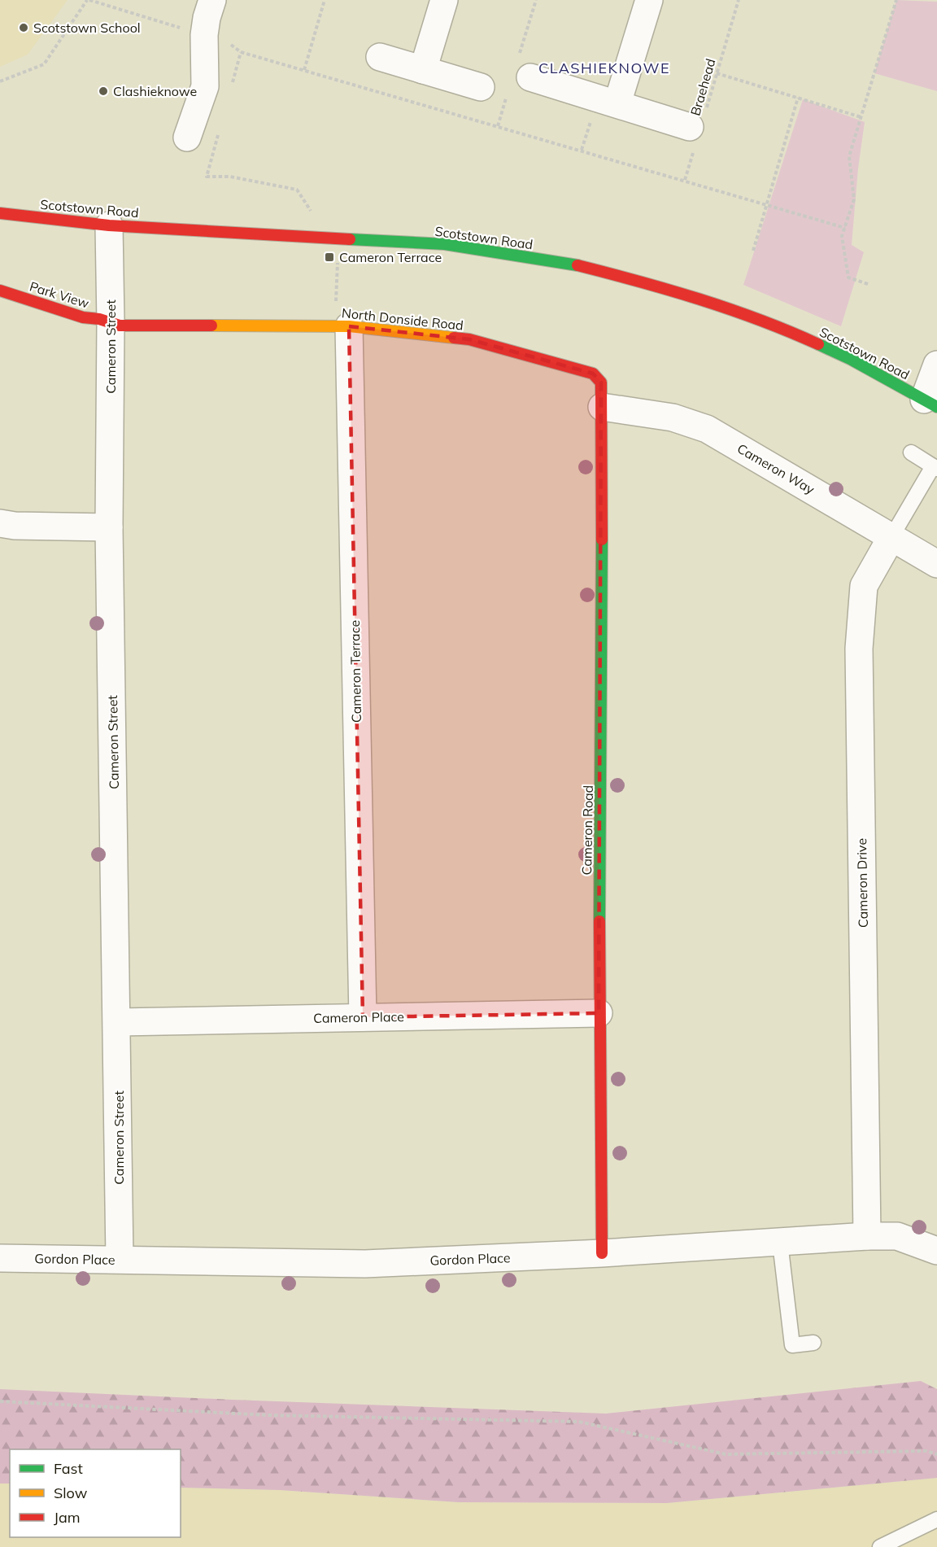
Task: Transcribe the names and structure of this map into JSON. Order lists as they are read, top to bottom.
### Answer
{
  "streets": {
    "street": [
      "Scotstown Road",
      "Park View",
      "North Donside Road",
      "Cameron Street",
      "Cameron Way",
      "Cameron Terrace",
      "Cameron Road",
      "Cameron Drive",
      "Cameron Place",
      "Gordon Place"
    ],
    "path": ["Braehead"]
  },
  "crossings": [
    ["Scotstown Road", "Cameron Street"],
    ["Park View", "North Donside Road"],
    ["Park View", "Cameron Street"],
    ["North Donside Road", "Cameron Street"],
    ["North Donside Road", "Cameron Way"],
    ["North Donside Road", "Cameron Terrace"],
    ["North Donside Road", "Cameron Road"],
    ["Cameron Street", "Cameron Place"],
    ["Cameron Street", "Gordon Place"],
    ["Cameron Way", "Cameron Road"],
    ["Cameron Way", "Cameron Drive"],
    ["Cameron Terrace", "Cameron Place"],
    ["Cameron Road", "Cameron Place"],
    ["Cameron Road", "Gordon Place"],
    ["Cameron Drive", "Gordon Place"]
  ],
  "districts": ["CLASHIEKNOWE"],
  "places": {
    "other": ["Scotstown School", "Clashieknowe"],
    "transit": ["Cameron Terrace"]
  },
  "legend": ["Fast", "Slow", "Jam"]
}
